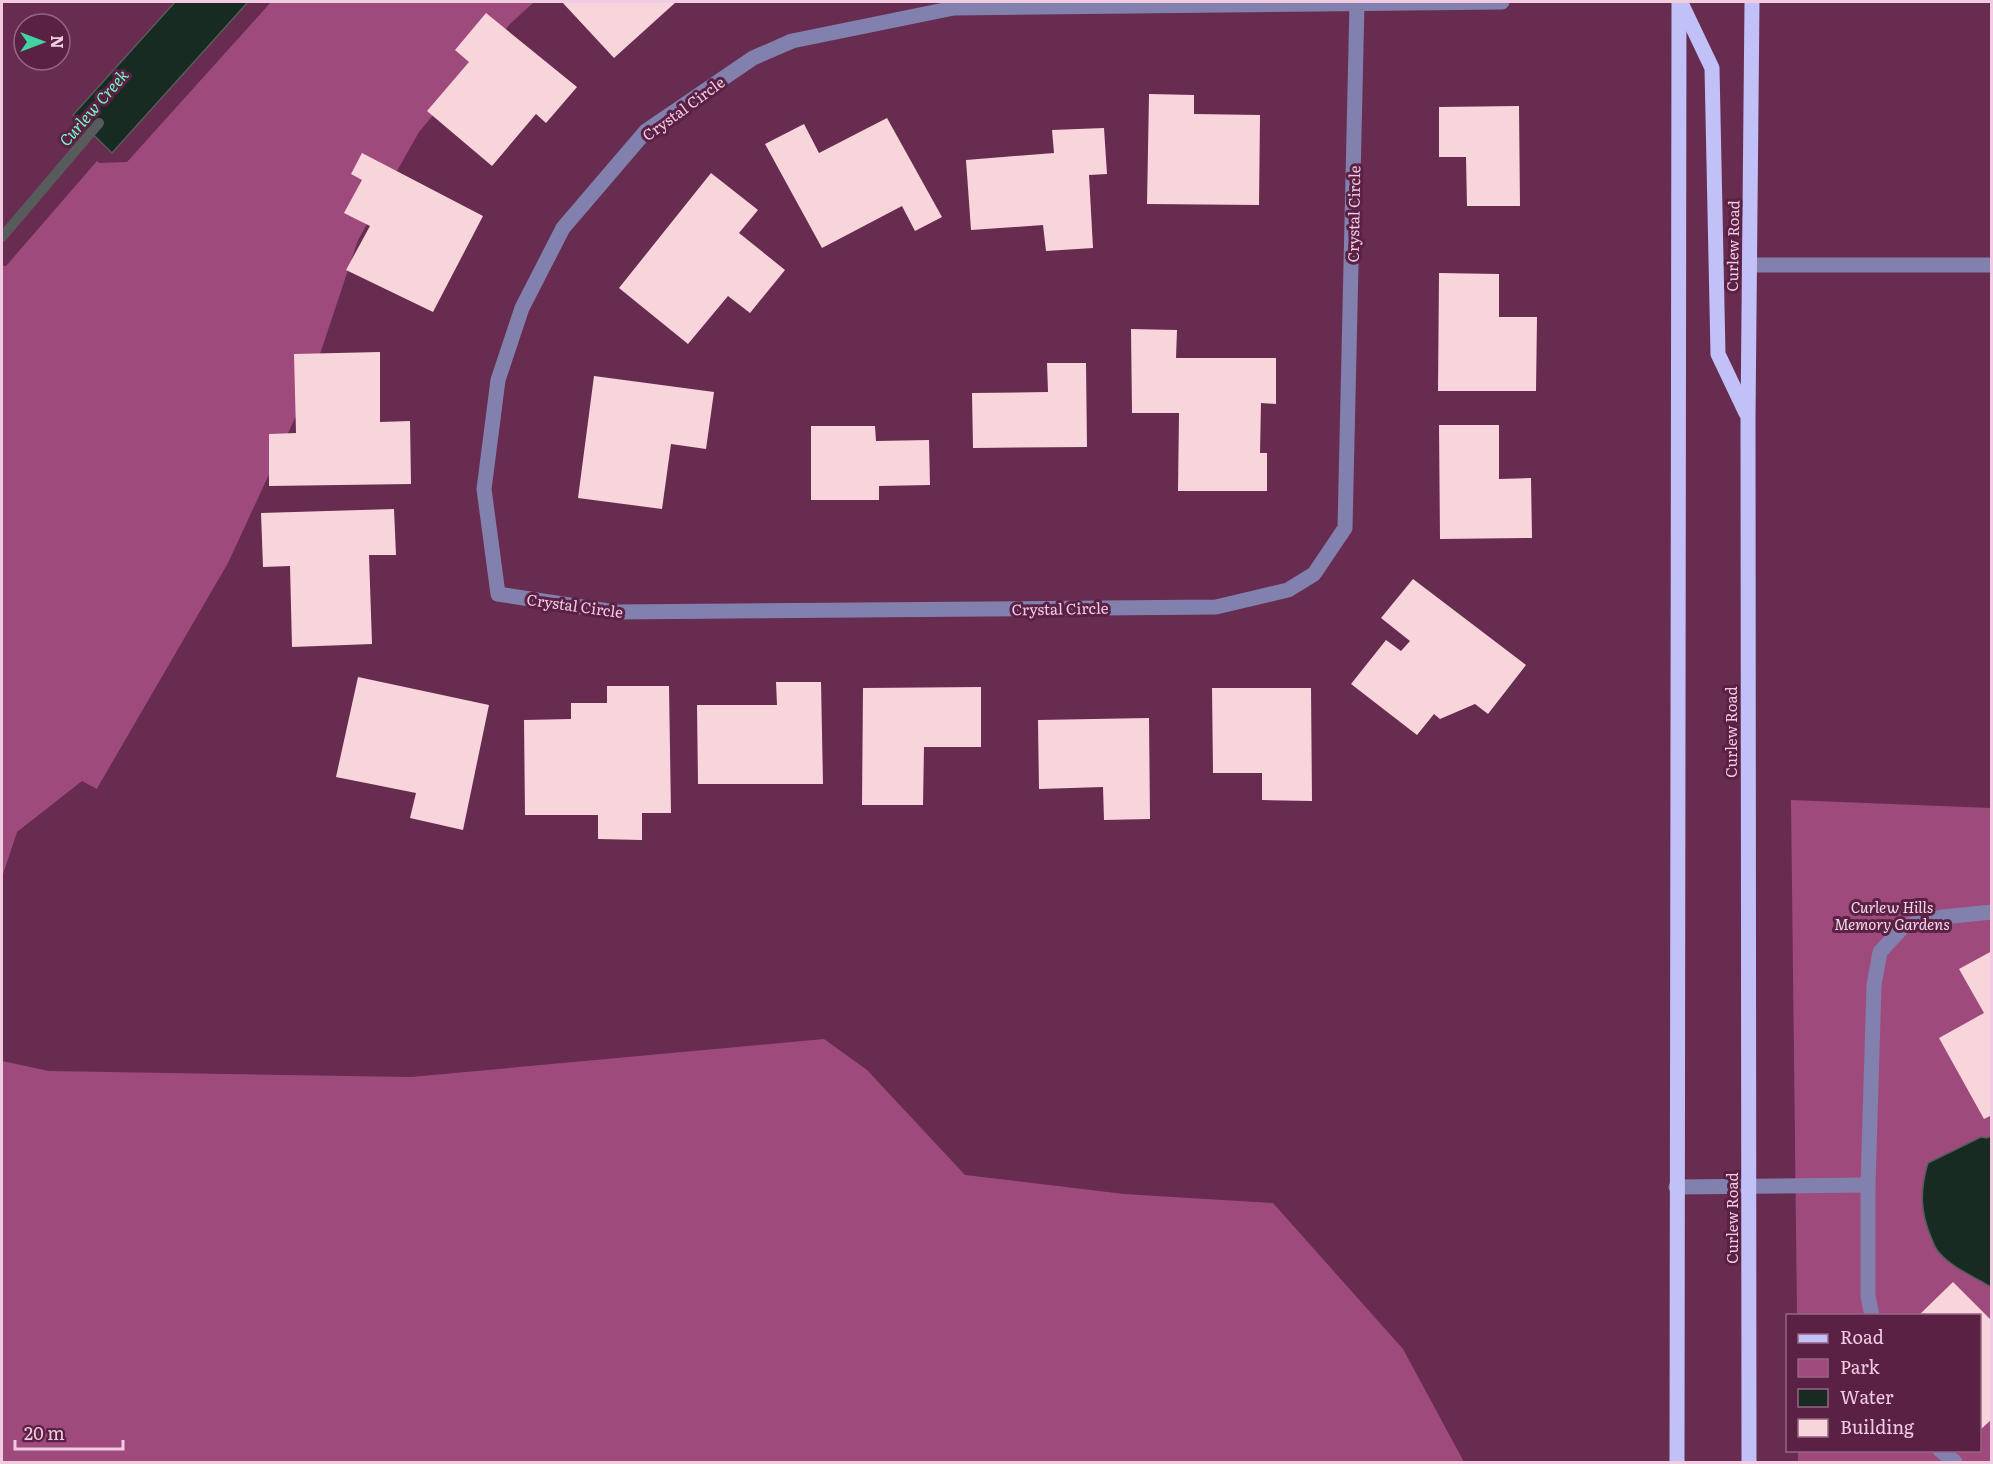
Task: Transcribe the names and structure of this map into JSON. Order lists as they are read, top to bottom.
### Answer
{
  "streets": {
    "main road": ["Curlew Road"],
    "street": ["Crystal Circle"]
  },
  "water": ["Curlew Creek"],
  "parks": ["Curlew Hills Memory Gardens"],
  "legend": [
    "Road",
    "Park",
    "Water",
    "Building"
  ],
  "scale_bar": "20 m",
  "north": "right"
}
